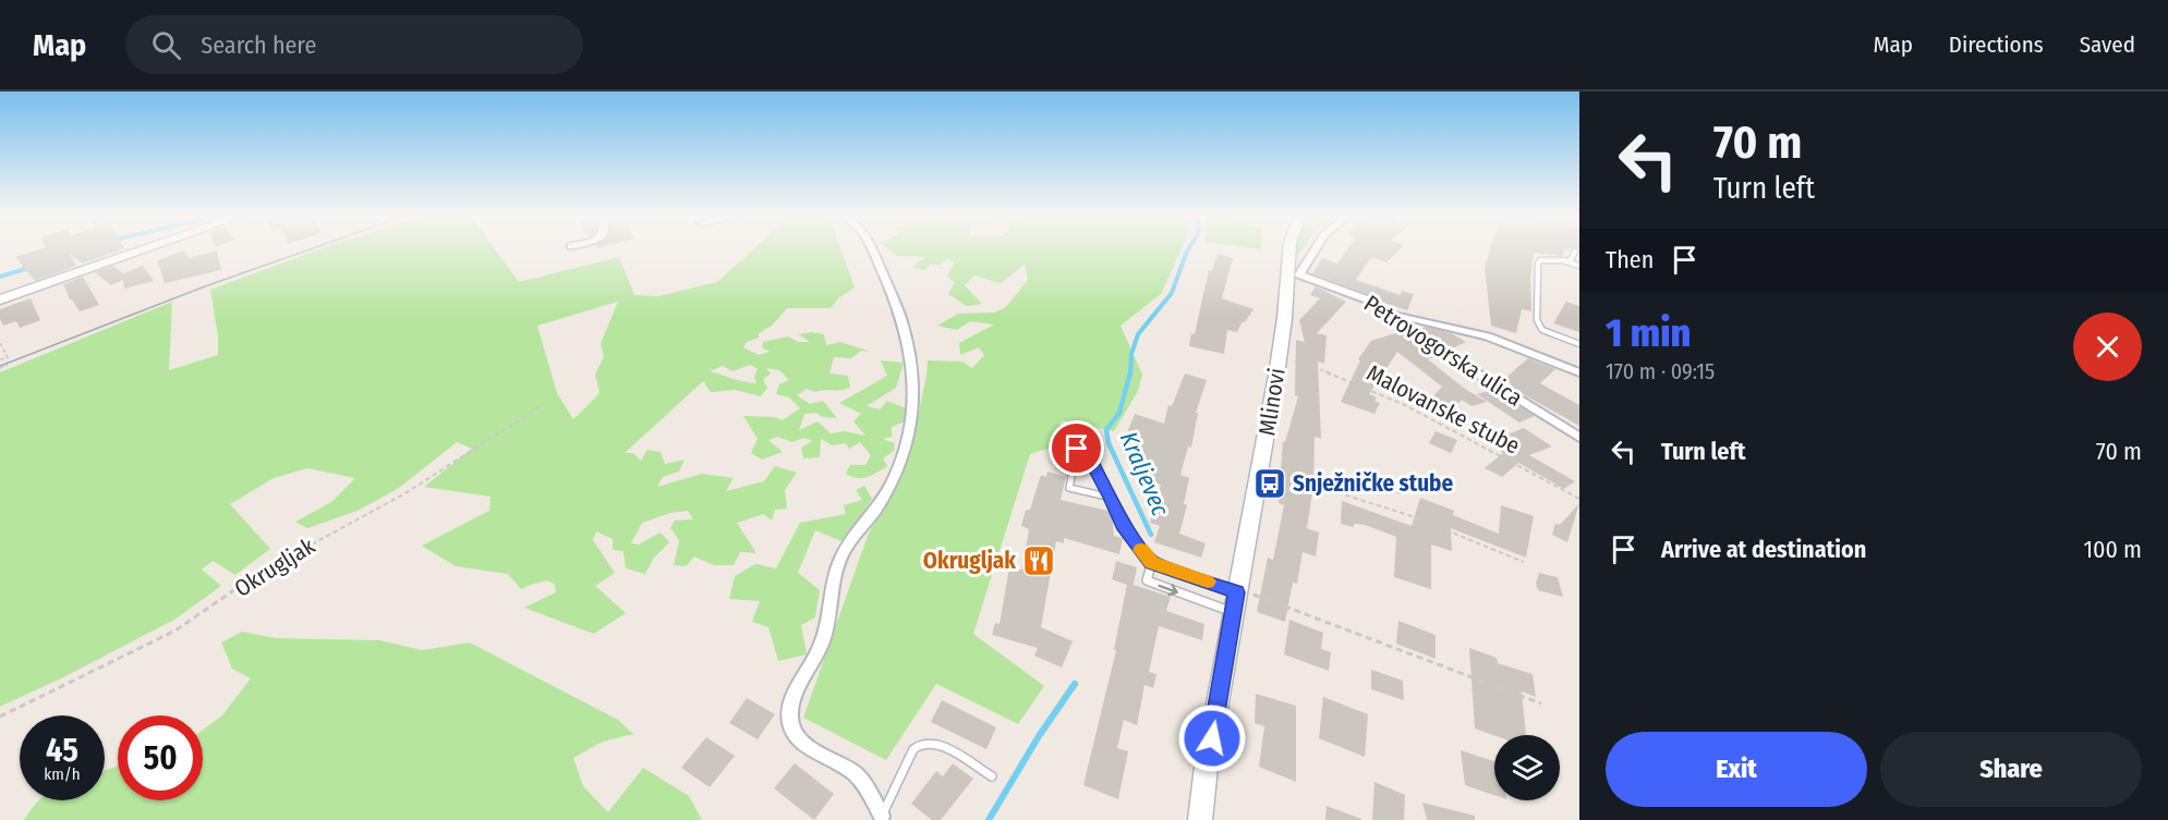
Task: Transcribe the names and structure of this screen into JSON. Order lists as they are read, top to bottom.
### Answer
{
  "streets": {
    "main road": ["Mlinovi"],
    "street": ["Petrovogorska ulica"],
    "path": ["Malovanske stube", "Okrugljak"]
  },
  "water": ["Kraljevec"],
  "places": {
    "bus stop": ["Snježničke stube"],
    "restaurant": ["Okrugljak"]
  },
  "page": {
    "header": "Map",
    "search": "Search here",
    "nav": ["Map", "Directions", "Saved"],
    "turn": ["70 m", "Turn left"],
    "then": "Then",
    "heading": ["1 min", "170 m · 09:15"],
    "list": [
      {
        "name": "Turn left",
        "value": "70 m"
      },
      {
        "name": "Arrive at destination",
        "value": "100 m"
      }
    ],
    "speed": "45 km/h",
    "limit": "50",
    "buttons": ["Exit", "Share"]
  }
}
